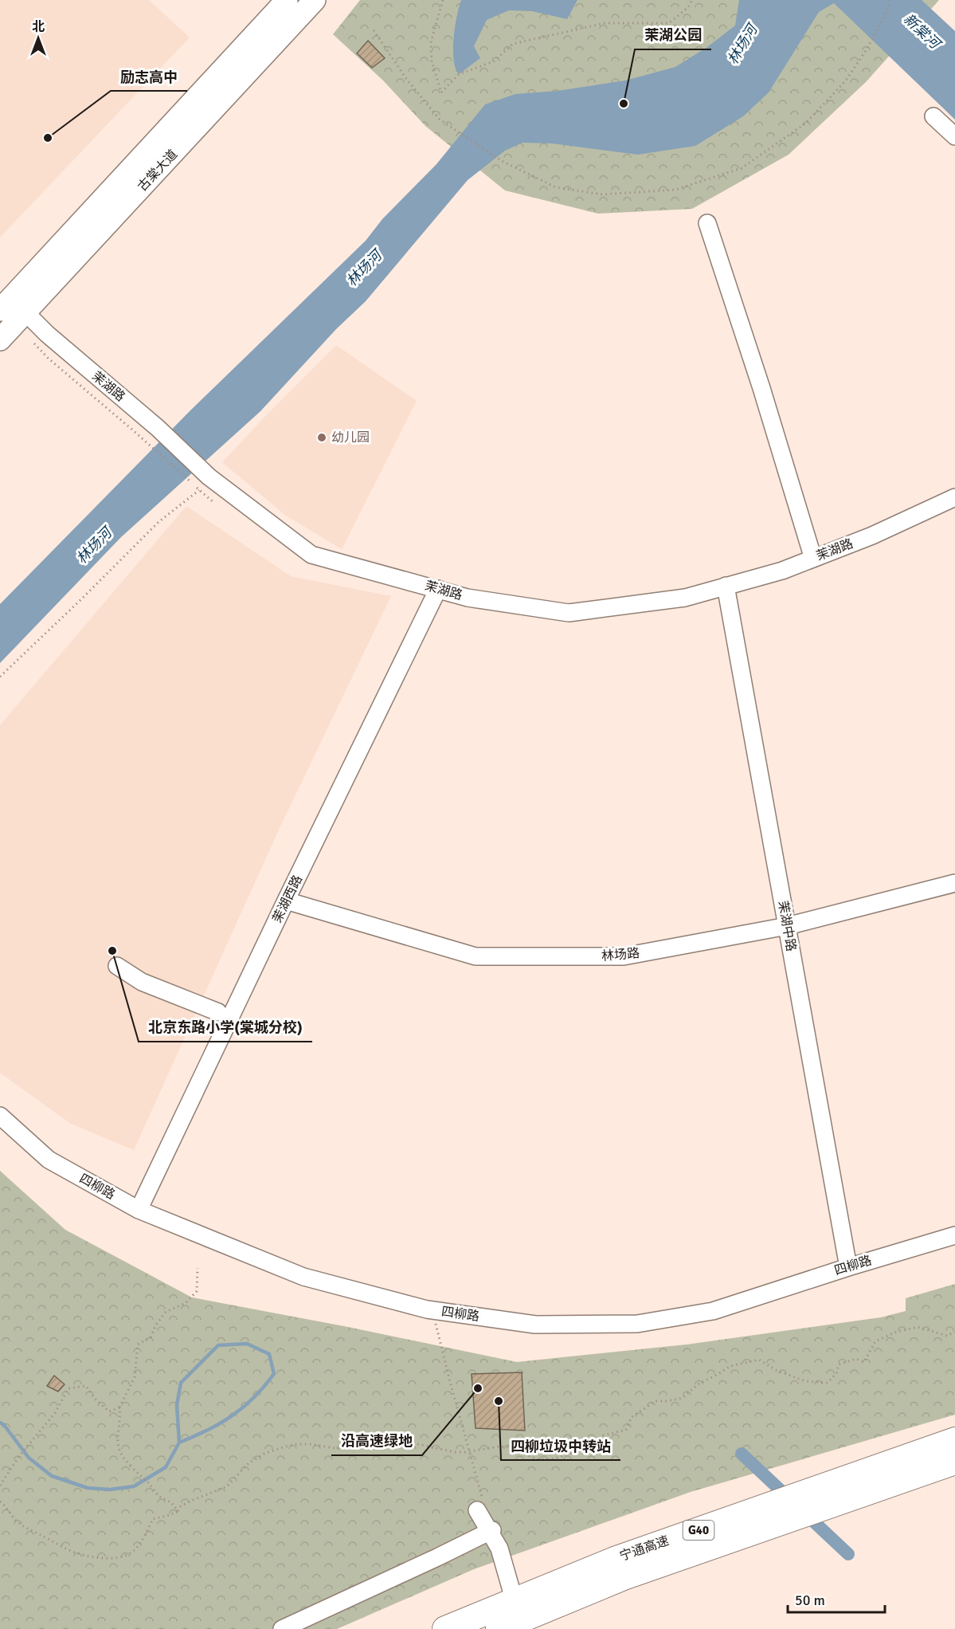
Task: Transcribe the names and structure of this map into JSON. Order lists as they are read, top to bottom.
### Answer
{
  "streets": {
    "highway": ["G40", "宁通高速"],
    "main road": ["古棠大道"],
    "street": [
      "茉湖路",
      "茉湖西路",
      "茉湖中路",
      "林场路",
      "四柳路"
    ]
  },
  "crossings": [
    ["古棠大道", "茉湖路"],
    ["茉湖路", "茉湖西路"],
    ["茉湖路", "茉湖中路"],
    ["茉湖西路", "林场路"],
    ["茉湖西路", "四柳路"],
    ["茉湖中路", "林场路"],
    ["茉湖中路", "四柳路"]
  ],
  "water": ["新棠河", "林场河"],
  "places": [
    "茉湖公园",
    "励志高中",
    "幼儿园",
    "北京东路小学(棠城分校)",
    "沿高速绿地",
    "四柳垃圾中转站"
  ],
  "scale_bar": "50 m",
  "north": "top"
}
